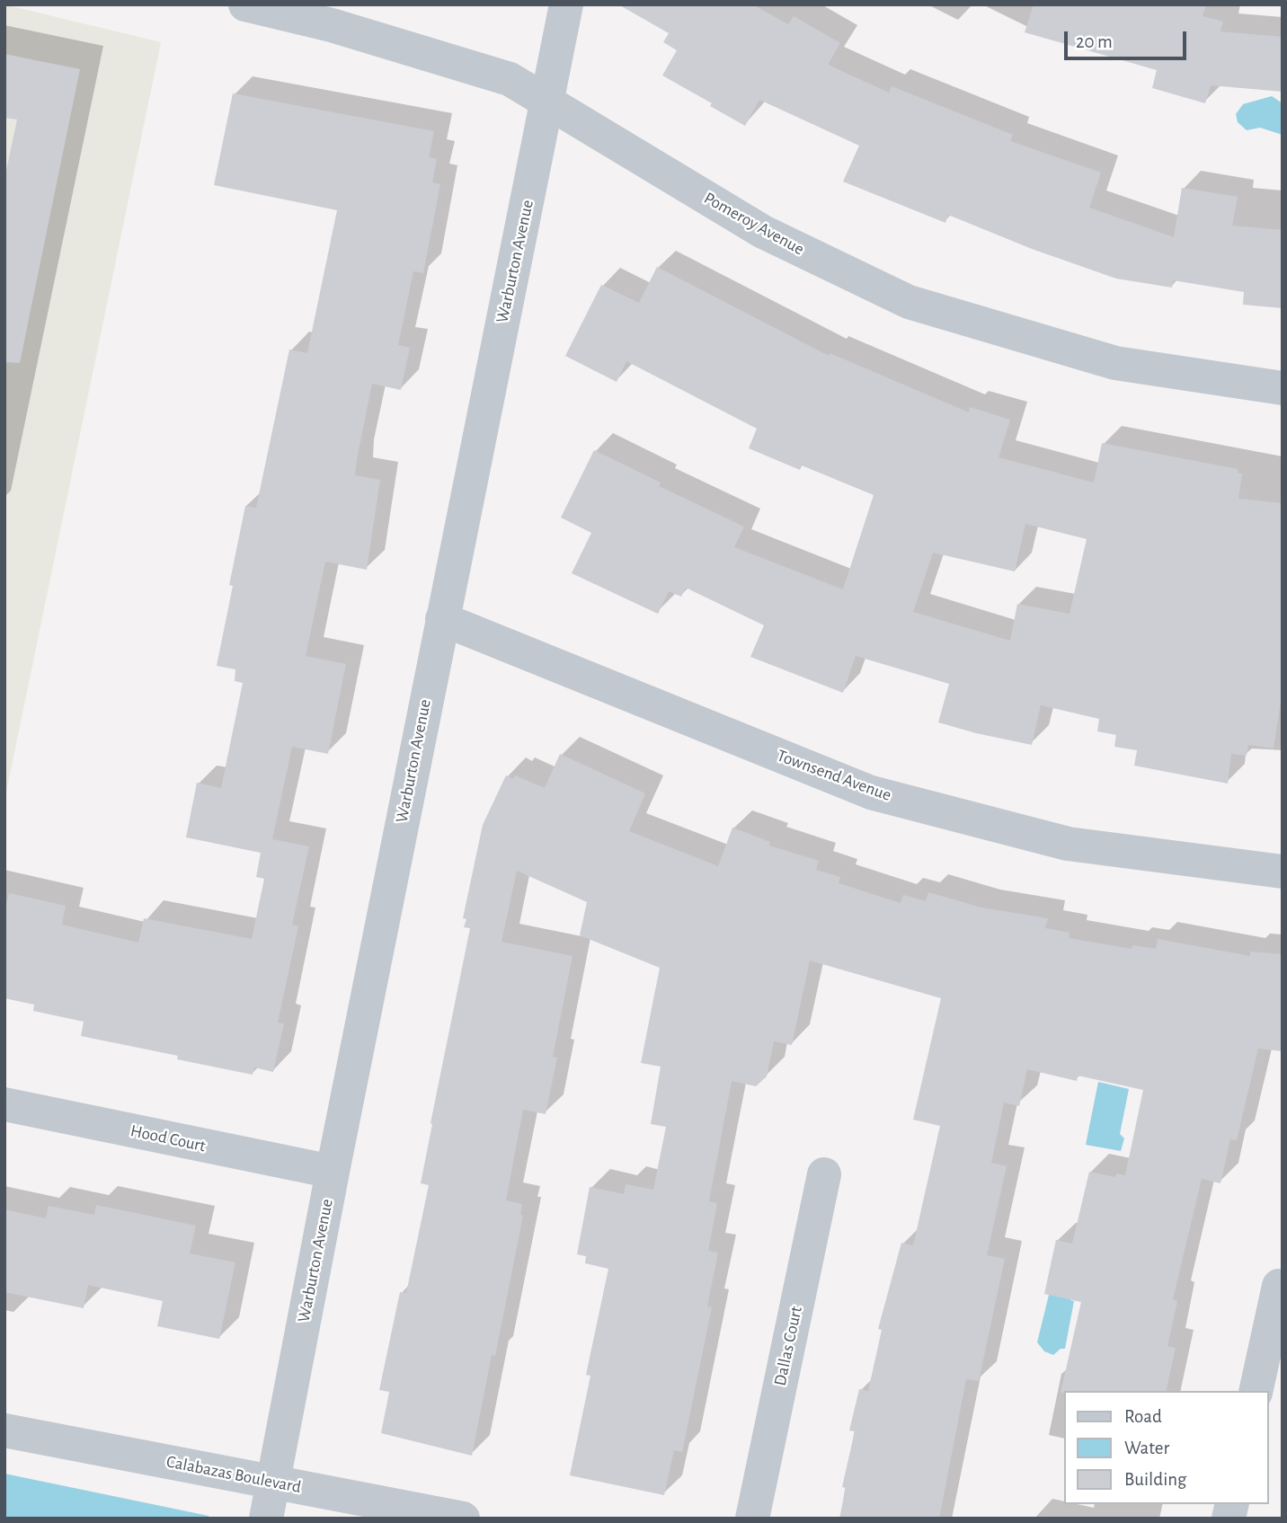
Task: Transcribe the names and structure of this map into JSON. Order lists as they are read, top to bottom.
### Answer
{
  "streets": {
    "street": [
      "Pomeroy Avenue",
      "Warburton Avenue",
      "Townsend Avenue",
      "Hood Court",
      "Dallas Court",
      "Calabazas Boulevard"
    ]
  },
  "crossings": [
    ["Pomeroy Avenue", "Warburton Avenue"],
    ["Warburton Avenue", "Townsend Avenue"],
    ["Warburton Avenue", "Hood Court"],
    ["Warburton Avenue", "Calabazas Boulevard"]
  ],
  "legend": ["Road", "Water", "Building"],
  "scale_bar": "20 m"
}
